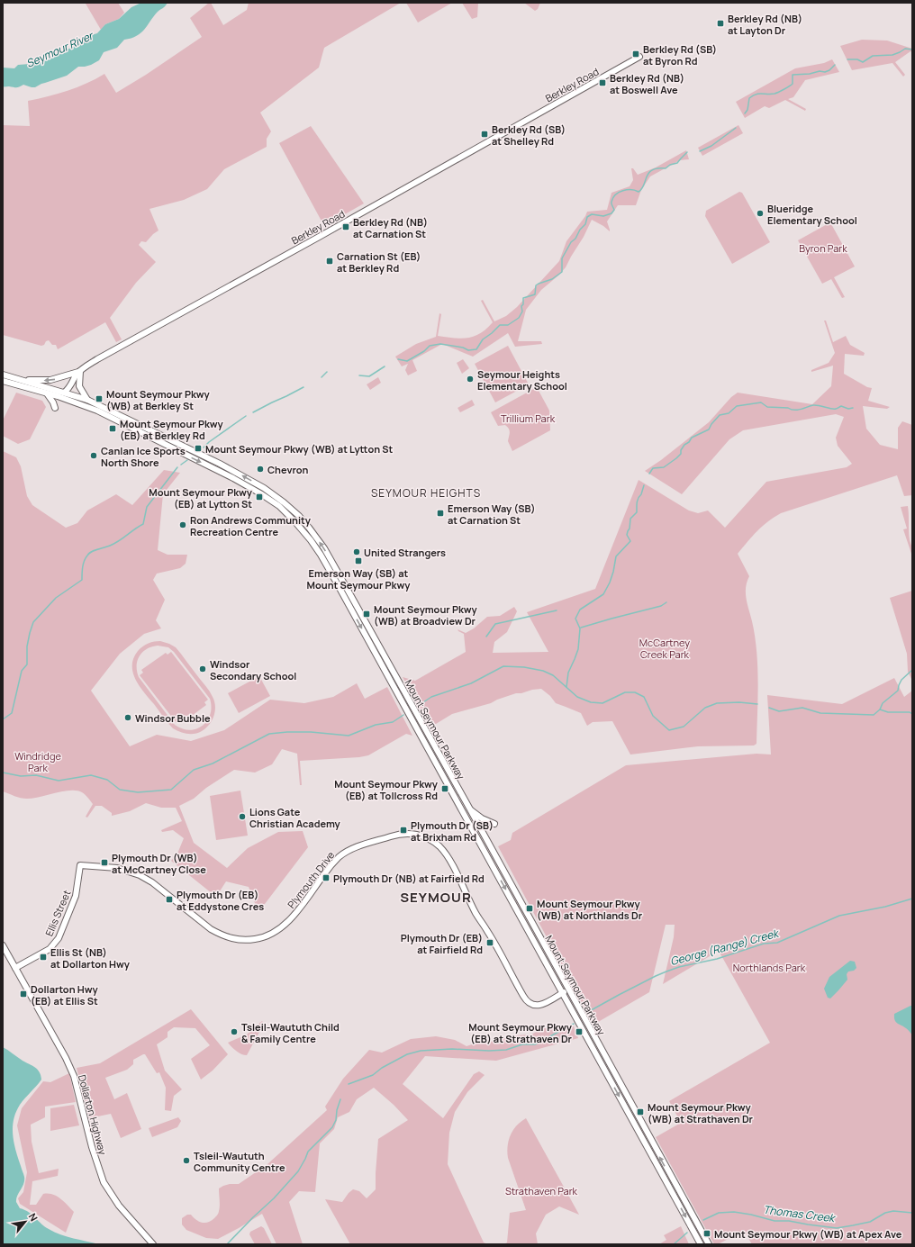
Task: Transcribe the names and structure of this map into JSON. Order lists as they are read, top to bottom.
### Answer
{
  "streets": {
    "main road": [
      "Berkley Road",
      "Mount Seymour Parkway",
      "Plymouth Drive",
      "Ellis Street",
      "Dollarton Highway"
    ]
  },
  "crossings": [
    ["Berkley Road", "Mount Seymour Parkway"],
    ["Mount Seymour Parkway", "Plymouth Drive"],
    ["Plymouth Drive", "Ellis Street"],
    ["Ellis Street", "Dollarton Highway"]
  ],
  "districts": ["SEYMOUR HEIGHTS", "SEYMOUR"],
  "water": ["Seymour River", "George (Range) Creek", "Thomas Creek"],
  "parks": [
    "Byron Park",
    "Trillium Park",
    "McCartney Creek Park",
    "Windridge Park",
    "Northlands Park",
    "Strathaven Park"
  ],
  "places": {
    "transit": [
      "Berkley Rd (NB) at Layton Dr",
      "Berkley Rd (SB) at Byron Rd",
      "Berkley Rd (NB) at Boswell Ave",
      "Berkley Rd (SB) at Shelley Rd",
      "Berkley Rd (NB) at Carnation St",
      "Carnation St (EB) at Berkley Rd",
      "Mount Seymour Pkwy (WB) at Berkley St",
      "Mount Seymour Pkwy (EB) at Berkley Rd",
      "Mount Seymour Pkwy (WB) at Lytton St",
      "Mount Seymour Pkwy (EB) at Lytton St",
      "Emerson Way (SB) at Carnation St",
      "Emerson Way (SB) at Mount Seymour Pkwy",
      "Mount Seymour Pkwy (WB) at Broadview Dr",
      "Mount Seymour Pkwy (EB) at Tollcross Rd",
      "Plymouth Dr (SB) at Brixham Rd",
      "Plymouth Dr (WB) at McCartney Close",
      "Plymouth Dr (NB) at Fairfield Rd",
      "Plymouth Dr (EB) at Eddystone Cres",
      "Mount Seymour Pkwy (WB) at Northlands Dr",
      "Plymouth Dr (EB) at Fairfield Rd",
      "Ellis St (NB) at Dollarton Hwy",
      "Dollarton Hwy (EB) at Ellis St",
      "Mount Seymour Pkwy (EB) at Strathaven Dr",
      "Mount Seymour Pkwy (WB) at Strathaven Dr",
      "Mount Seymour Pkwy (WB) at Apex Ave"
    ],
    "other": [
      "Blueridge Elementary School",
      "Seymour Heights Elementary School",
      "Canlan Ice Sports North Shore",
      "Chevron",
      "Ron Andrews Community Recreation Centre",
      "United Strangers",
      "Windsor Secondary School",
      "Windsor Bubble",
      "Lions Gate Christian Academy",
      "Tsleil-Waututh Child & Family Centre",
      "Tsleil-Waututh Community Centre"
    ]
  },
  "north": "top right"
}
